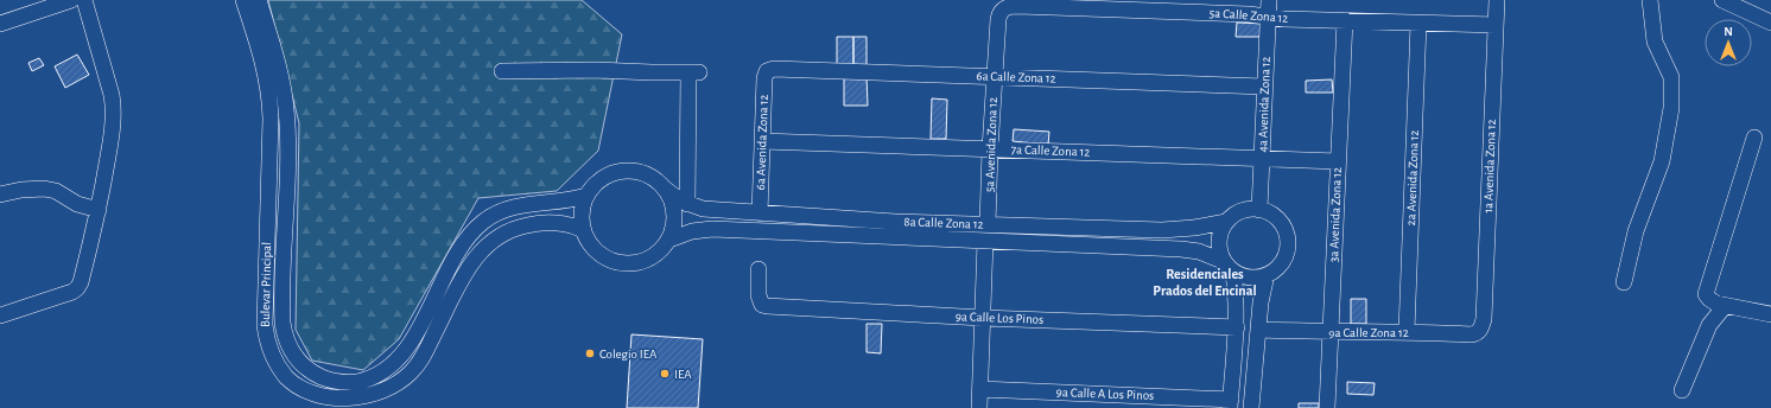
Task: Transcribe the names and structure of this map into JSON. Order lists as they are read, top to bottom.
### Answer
{
  "streets": {
    "street": [
      "5a Calle Zona 12",
      "6a Calle Zona 12",
      "4a Avenida Zona 12",
      "6a Avenida Zona 12",
      "5a Avenida Zona 12",
      "7a Calle Zona 12",
      "1a Avenida Zona 12",
      "2a Avenida Zona 12",
      "3a Avenida Zona 12",
      "8a Calle Zona 12",
      "Bulevar Principal",
      "9a Calle Los Pinos",
      "9a Calle Zona 12",
      "9a Calle A Los Pinos"
    ]
  },
  "crossings": [
    ["5a Calle Zona 12", "4a Avenida Zona 12"],
    ["5a Calle Zona 12", "5a Avenida Zona 12"],
    ["5a Calle Zona 12", "1a Avenida Zona 12"],
    ["5a Calle Zona 12", "2a Avenida Zona 12"],
    ["5a Calle Zona 12", "3a Avenida Zona 12"],
    ["6a Calle Zona 12", "4a Avenida Zona 12"],
    ["6a Calle Zona 12", "6a Avenida Zona 12"],
    ["6a Calle Zona 12", "5a Avenida Zona 12"],
    ["4a Avenida Zona 12", "7a Calle Zona 12"],
    ["4a Avenida Zona 12", "8a Calle Zona 12"],
    ["6a Avenida Zona 12", "7a Calle Zona 12"],
    ["6a Avenida Zona 12", "8a Calle Zona 12"],
    ["5a Avenida Zona 12", "7a Calle Zona 12"],
    ["5a Avenida Zona 12", "8a Calle Zona 12"],
    ["7a Calle Zona 12", "3a Avenida Zona 12"],
    ["1a Avenida Zona 12", "9a Calle Zona 12"],
    ["2a Avenida Zona 12", "9a Calle Zona 12"],
    ["3a Avenida Zona 12", "9a Calle Zona 12"],
    ["8a Calle Zona 12", "Bulevar Principal"]
  ],
  "districts": ["Residenciales Prados del Encinal"],
  "places": ["Colegio IEA", "IEA"],
  "north": "top"
}
